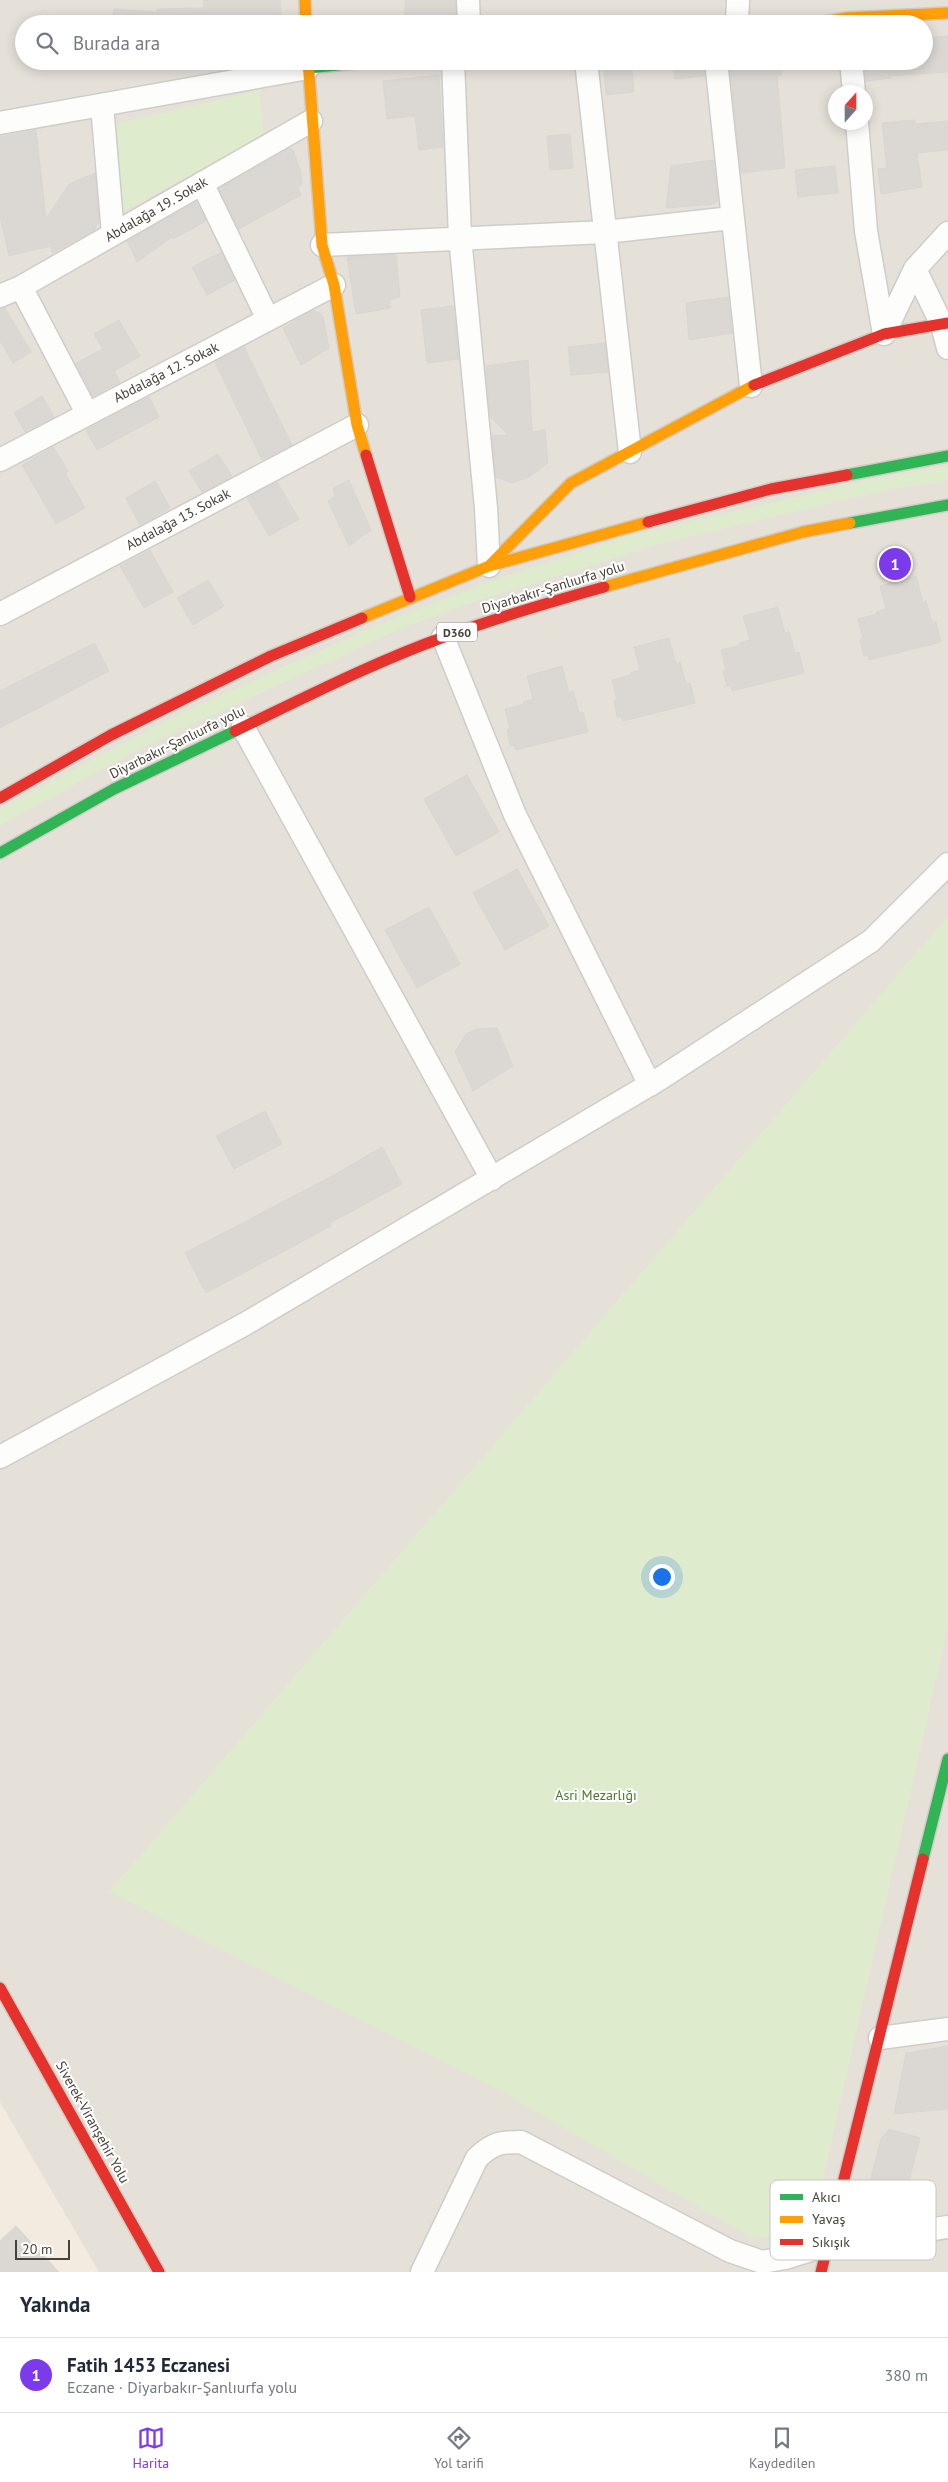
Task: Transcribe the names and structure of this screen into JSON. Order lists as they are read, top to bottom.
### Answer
{
  "streets": {
    "main road": ["Diyarbakır-Şanlıurfa yolu", "D360", "Siverek-Viranşehir Yolu"],
    "street": ["Abdalağa 19. Sokak", "Abdalağa 12. Sokak", "Abdalağa 13. Sokak"]
  },
  "parks": ["Asri Mezarlığı"],
  "legend": ["Akıcı", "Yavaş", "Sıkışık"],
  "scale_bar": "20 m",
  "north": "top",
  "page": {
    "search": "Burada ara",
    "pins": "1",
    "scale": "20 m",
    "heading": "Yakında",
    "list": [
      {
        "mark": "1",
        "name": "Fatih 1453 Eczanesi",
        "note": "Eczane · Diyarbakır-Şanlıurfa yolu",
        "value": "380 m"
      }
    ],
    "nav": ["Harita", "Yol tarifi", "Kaydedilen"]
  }
}
